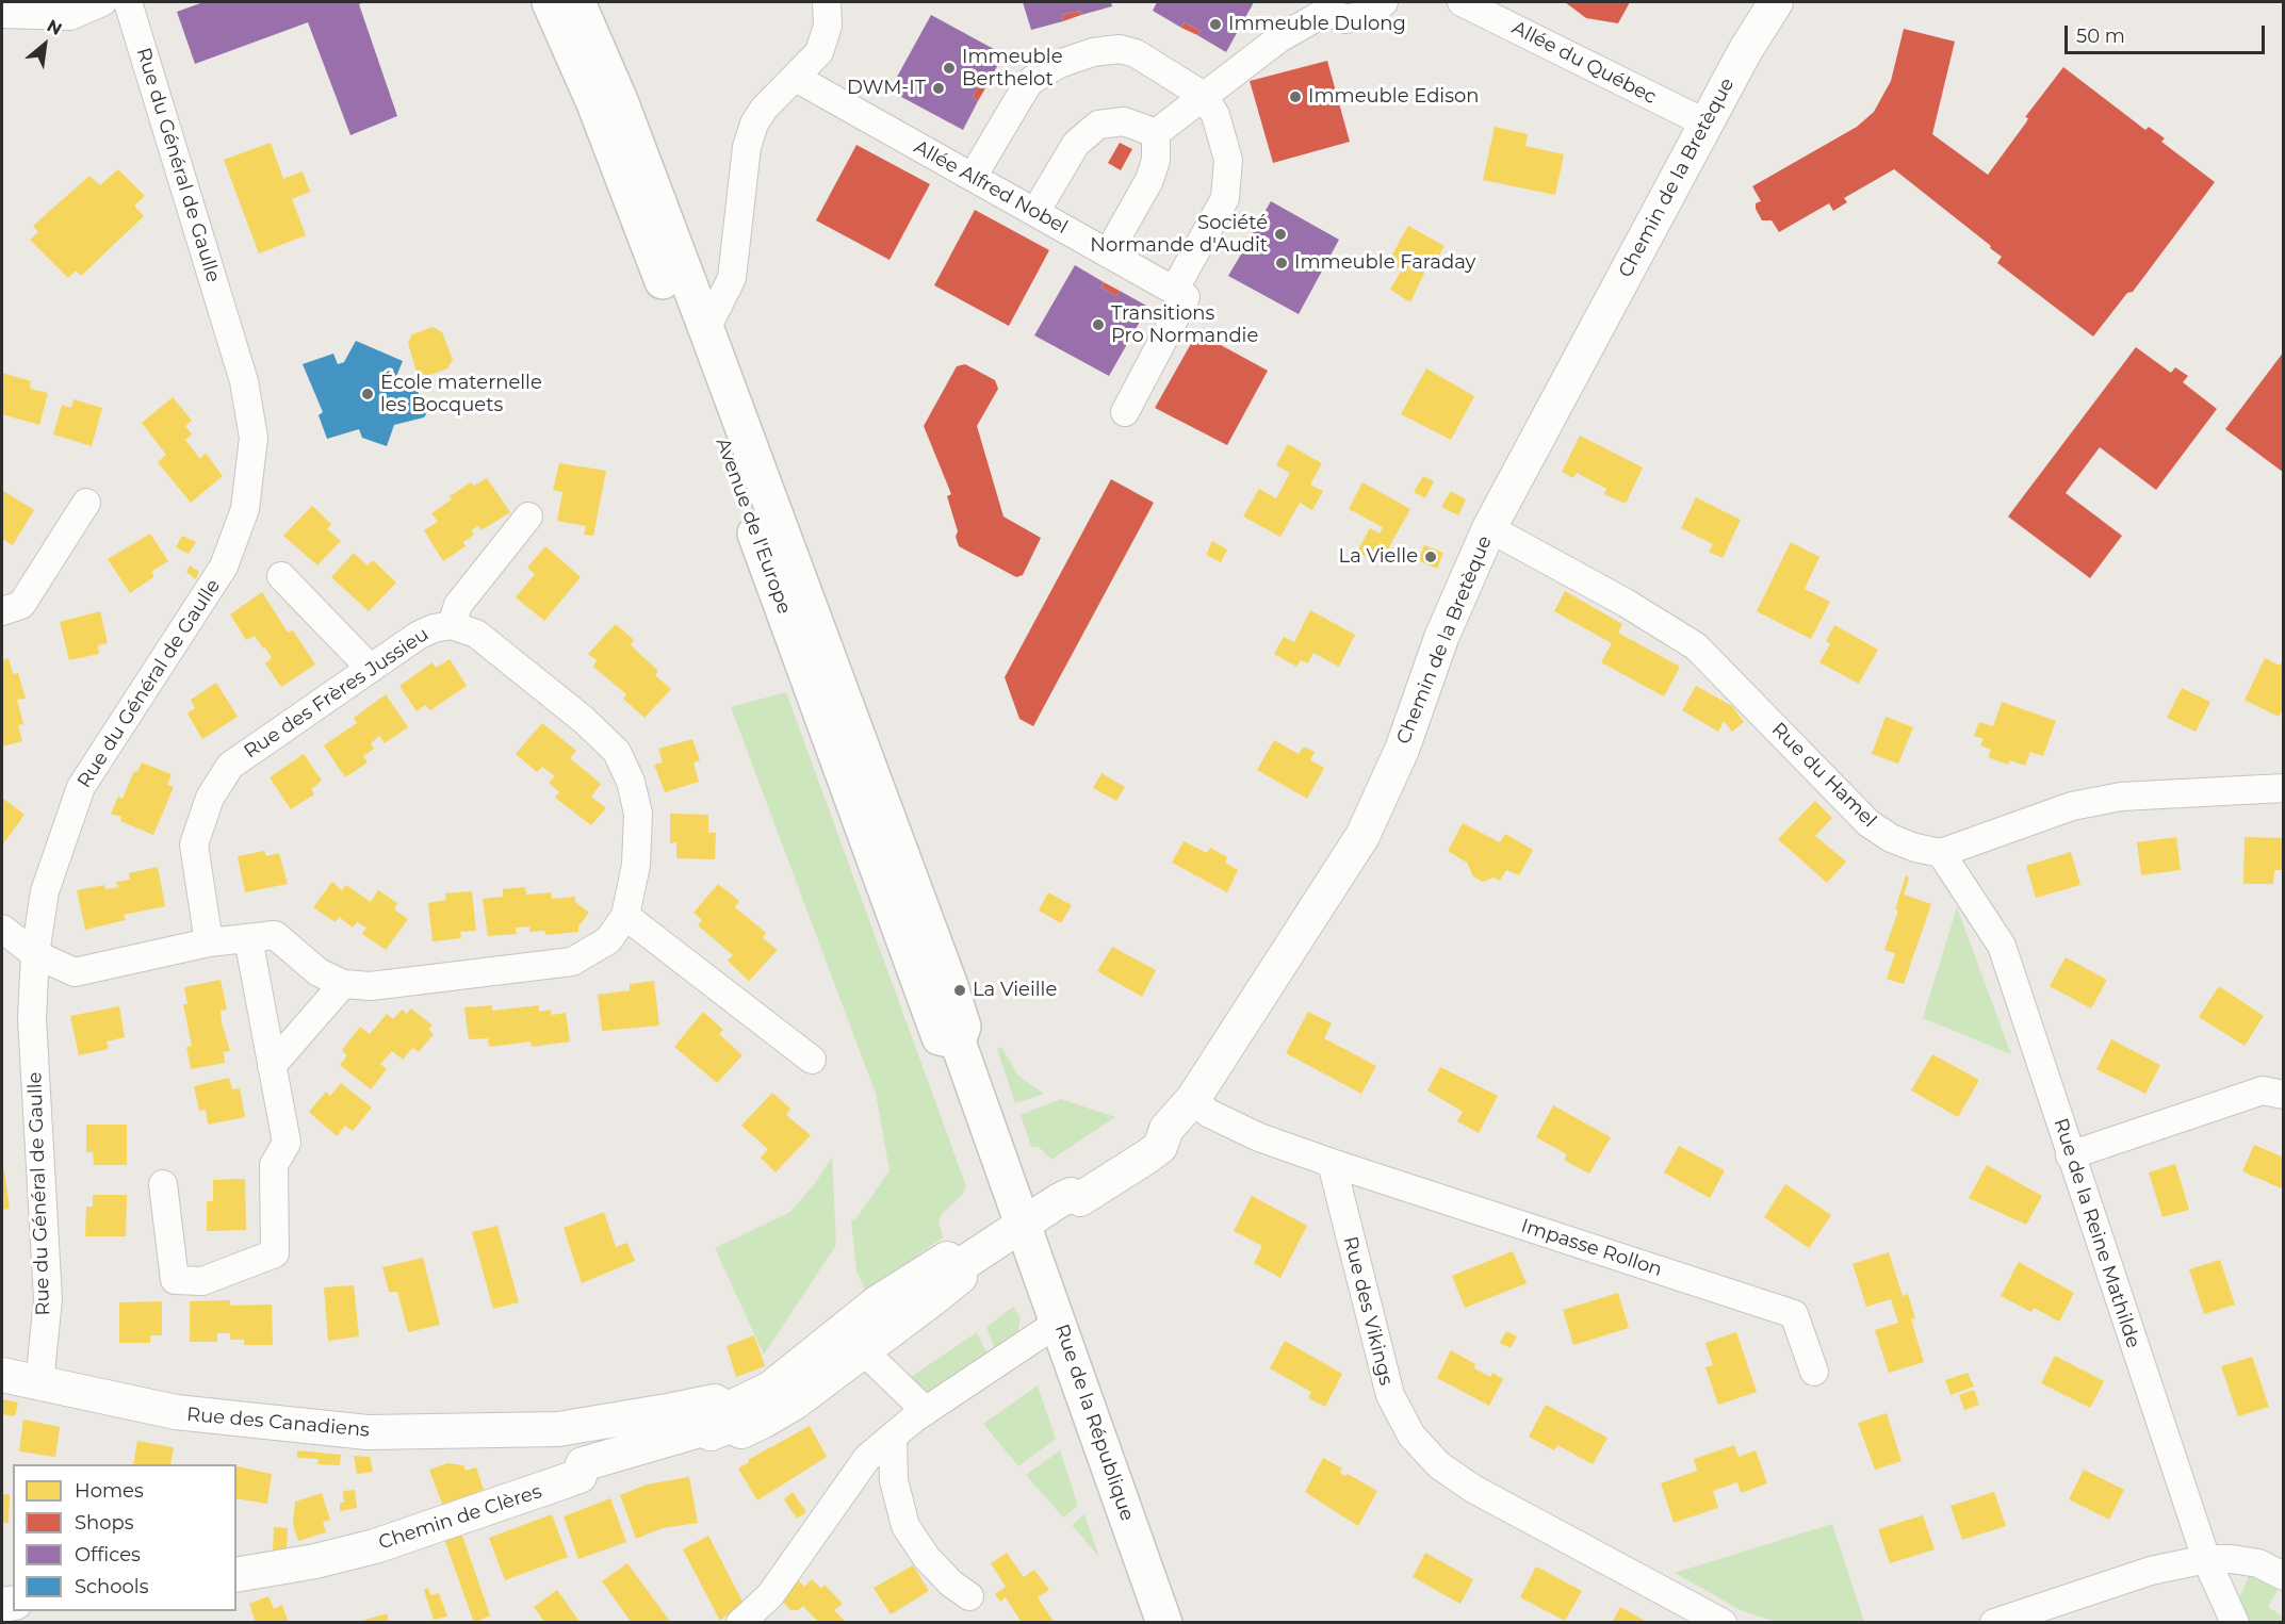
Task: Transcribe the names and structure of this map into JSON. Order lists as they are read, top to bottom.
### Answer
{
  "streets": {
    "main road": ["Avenue de l'Europe", "Rue de la République"],
    "street": [
      "Allée du Québec",
      "Rue du Général de Gaulle",
      "Chemin de la Bretèque",
      "Allée Alfred Nobel",
      "Rue des Frères Jussieu",
      "Rue du Hamel",
      "Rue de la Reine Mathilde",
      "Impasse Rollon",
      "Rue des Vikings",
      "Rue des Canadiens",
      "Chemin de Clères"
    ]
  },
  "crossings": [
    ["Allée du Québec", "Chemin de la Bretèque"],
    ["Rue du Général de Gaulle", "Rue des Frères Jussieu"],
    ["Rue du Général de Gaulle", "Rue des Canadiens"],
    ["Chemin de la Bretèque", "Avenue de l'Europe"],
    ["Chemin de la Bretèque", "Rue du Hamel"],
    ["Chemin de la Bretèque", "Rue de la République"],
    ["Avenue de l'Europe", "Rue de la République"],
    ["Rue du Hamel", "Rue de la Reine Mathilde"],
    ["Impasse Rollon", "Rue des Vikings"],
    ["Rue des Canadiens", "Chemin de Clères"]
  ],
  "places": [
    "Immeuble Dulong",
    "Immeuble Berthelot",
    "DWM-IT",
    "Immeuble Edison",
    "Société Normande d'Audit",
    "Immeuble Faraday",
    "Transitions Pro Normandie",
    "École maternelle les Bocquets",
    "La Vielle",
    "La Vieille"
  ],
  "legend": [
    "Homes",
    "Shops",
    "Offices",
    "Schools"
  ],
  "scale_bar": "50 m",
  "north": "top right"
}
